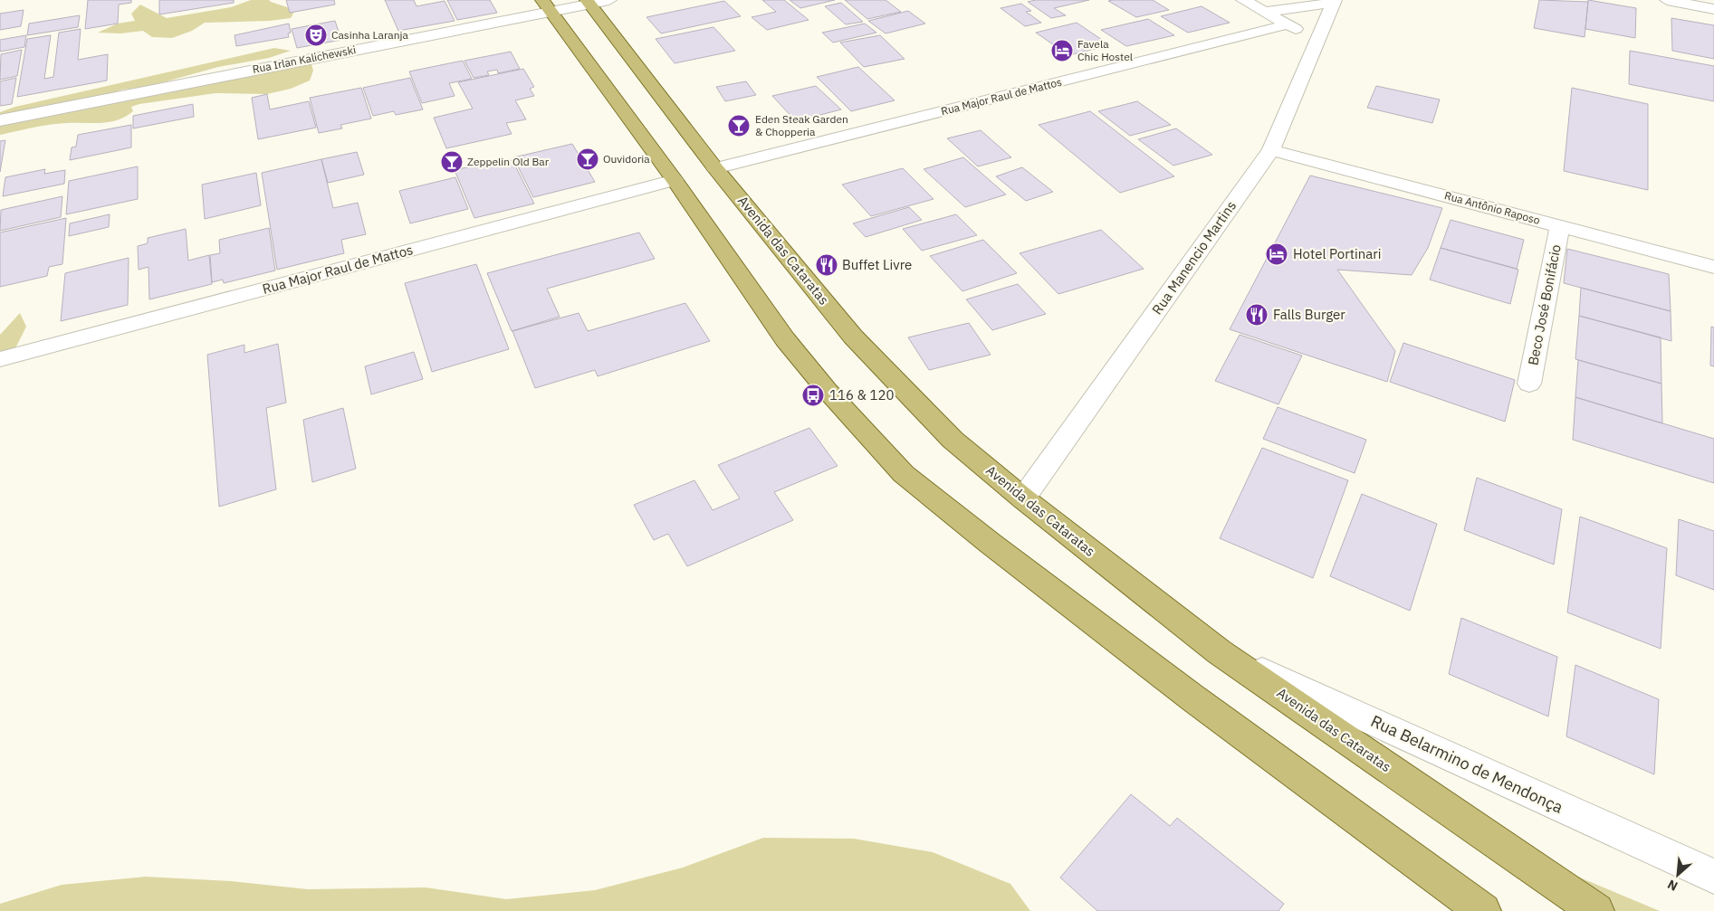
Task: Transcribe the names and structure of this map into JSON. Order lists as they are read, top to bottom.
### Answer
{
  "streets": {
    "main road": ["Avenida das Cataratas"],
    "street": [
      "Rua Irlan Kalichewski",
      "Rua Major Raul de Mattos",
      "Rua Antônio Raposo",
      "Rua Manencio Martins",
      "Beco José Bonifácio",
      "Rua Belarmino de Mendonça"
    ]
  },
  "crossings": [
    ["Rua Irlan Kalichewski", "Avenida das Cataratas"],
    ["Rua Major Raul de Mattos", "Avenida das Cataratas"],
    ["Rua Antônio Raposo", "Rua Manencio Martins"],
    ["Rua Antônio Raposo", "Beco José Bonifácio"],
    ["Avenida das Cataratas", "Rua Manencio Martins"],
    ["Avenida das Cataratas", "Rua Belarmino de Mendonça"]
  ],
  "places": {
    "theatre": ["Casinha Laranja"],
    "hotel": ["Favela Chic Hostel", "Hotel Portinari"],
    "bar": ["Eden Steak Garden & Chopperia", "Ouvidoria", "Zeppelin Old Bar"],
    "restaurant": ["Buffet Livre", "Falls Burger"],
    "bus stop": ["116 & 120"]
  },
  "north": "bottom left"
}
